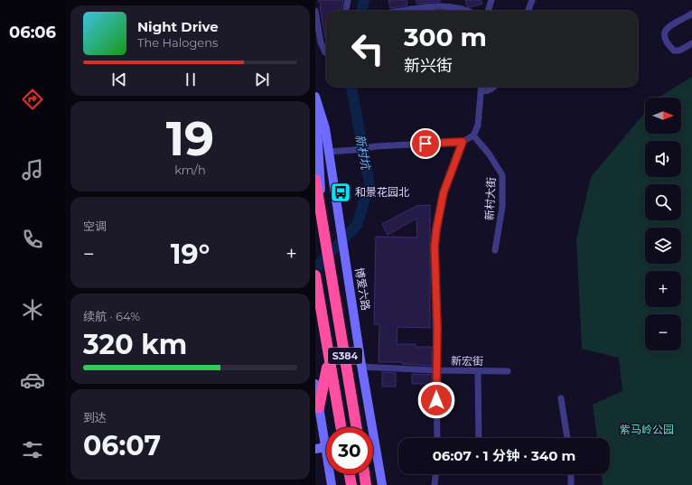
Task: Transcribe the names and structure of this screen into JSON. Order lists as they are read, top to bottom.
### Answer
{
  "streets": {
    "highway": ["S384"],
    "street": ["新村大街", "博爱六路", "新宏街"]
  },
  "crossings": [
    ["博爱六路", "新宏街"]
  ],
  "water": ["新村坑"],
  "parks": ["紫马岭公园"],
  "places": {
    "bus stop": ["和景花园北"]
  },
  "north": "right",
  "page": {
    "tabs": "06:06",
    "turn": ["300 m", "新兴街"],
    "song": ["Night Drive", "The Halogens"],
    "map_buttons": ["+", "−"],
    "tile": [
      ["19", "km/h"],
      "空调",
      ["续航 · 64%", "320 km"],
      ["到达", "06:07"]
    ],
    "heat": ["−", "19°", "+"],
    "limit": "30",
    "trip": "06:07 · 1 分钟 · 340 m"
  }
}
